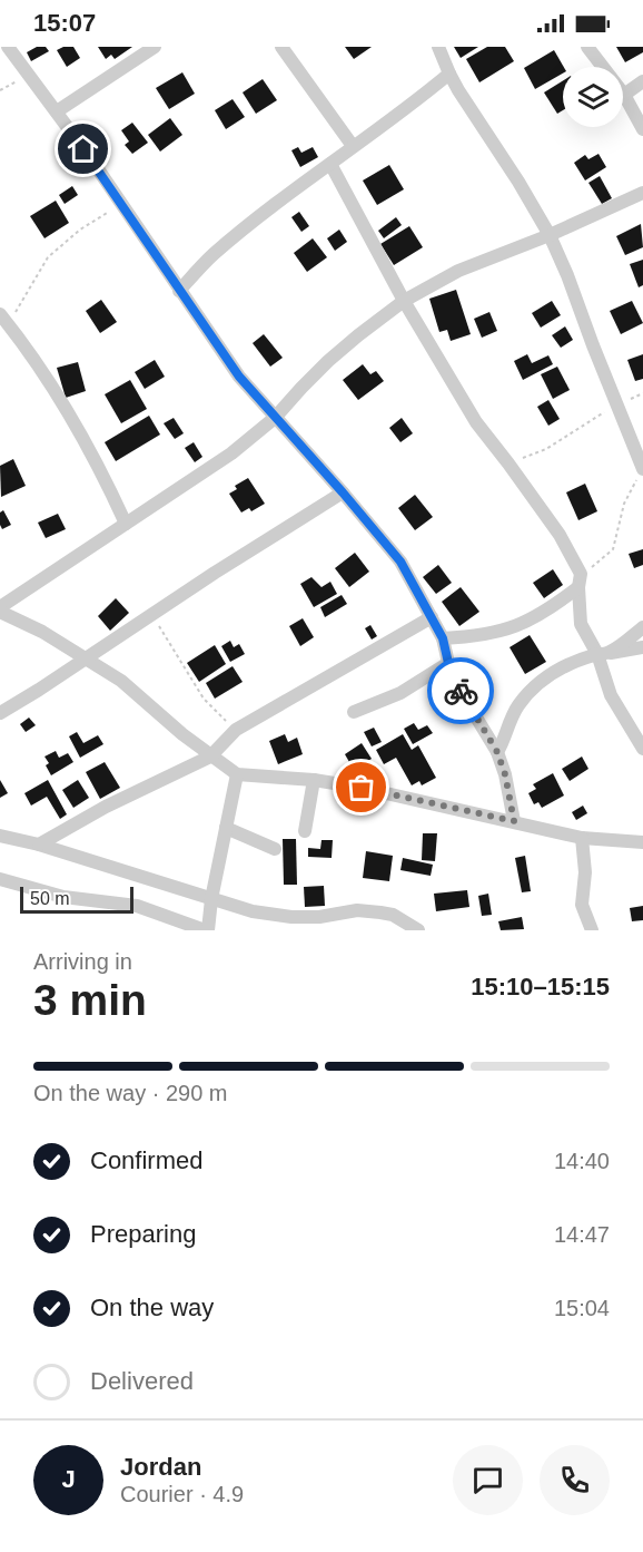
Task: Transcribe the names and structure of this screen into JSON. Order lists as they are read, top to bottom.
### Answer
{
  "scale_bar": "50 m",
  "page": {
    "status": "15:07",
    "scale": "50 m",
    "heading": ["3 min", "Arriving in", "15:10–15:15"],
    "panel": ["Jordan", "Courier · 4.9"],
    "bar": "On the way · 290 m",
    "list": [
      ["Confirmed", "14:40"],
      ["Preparing", "14:47"],
      ["On the way", "15:04"],
      "Delivered"
    ],
    "round": "J"
  }
}
